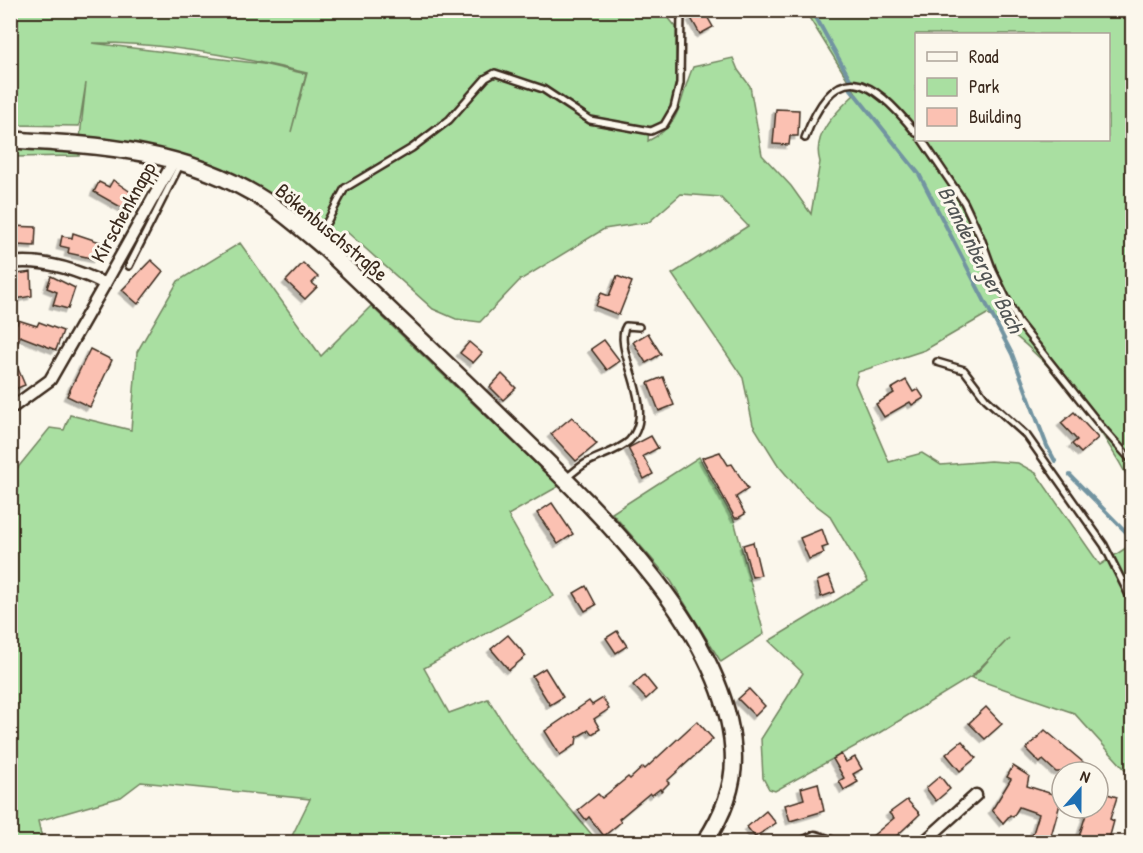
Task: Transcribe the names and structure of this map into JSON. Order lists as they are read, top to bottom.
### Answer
{
  "streets": {
    "main road": ["Bökenbuschstraße"],
    "street": ["Kirschenknapp"]
  },
  "crossings": [
    ["Kirschenknapp", "Bökenbuschstraße"]
  ],
  "water": ["Brandenberger Bach"],
  "legend": ["Road", "Park", "Building"],
  "north": "top"
}
